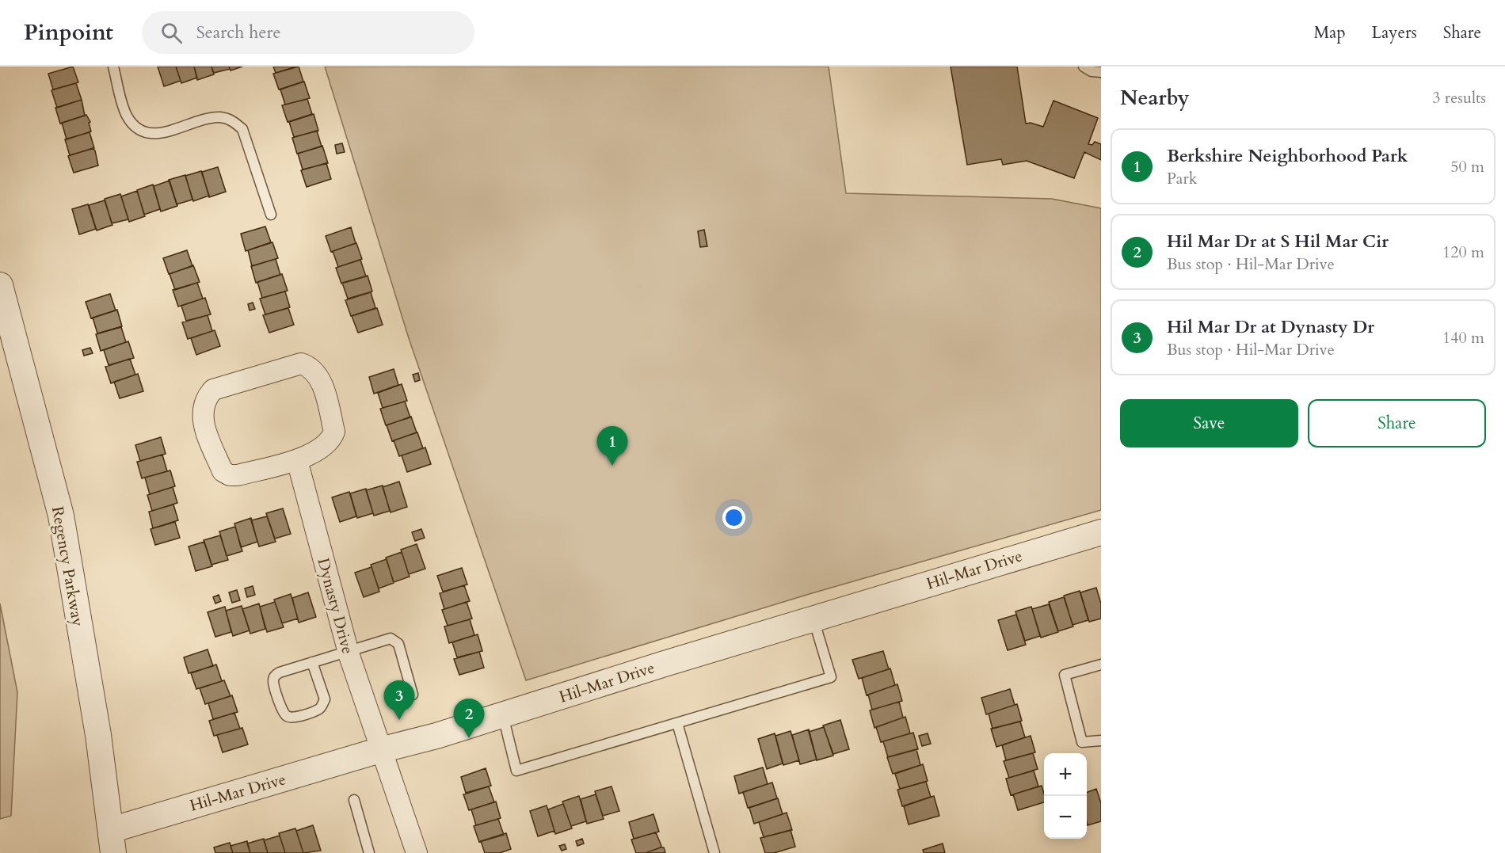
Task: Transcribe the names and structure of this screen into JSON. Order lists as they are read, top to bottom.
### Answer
{
  "streets": {
    "street": ["Regency Parkway", "Hil-Mar Drive", "Dynasty Drive"]
  },
  "crossings": [
    ["Regency Parkway", "Hil-Mar Drive"],
    ["Hil-Mar Drive", "Dynasty Drive"]
  ],
  "page": {
    "header": "Pinpoint",
    "search": "Search here",
    "nav": ["Map", "Layers", "Share"],
    "heading": ["Nearby", "3 results"],
    "list": [
      {
        "mark": "1",
        "name": "Berkshire Neighborhood Park",
        "note": "Park",
        "value": "50 m"
      },
      {
        "mark": "2",
        "name": "Hil Mar Dr at S Hil Mar Cir",
        "note": "Bus stop · Hil-Mar Drive",
        "value": "120 m"
      },
      {
        "mark": "3",
        "name": "Hil Mar Dr at Dynasty Dr",
        "note": "Bus stop · Hil-Mar Drive",
        "value": "140 m"
      }
    ],
    "buttons": ["Save", "Share"],
    "pins": ["1", "3", "2"],
    "map_buttons": ["+", "−"]
  }
}
